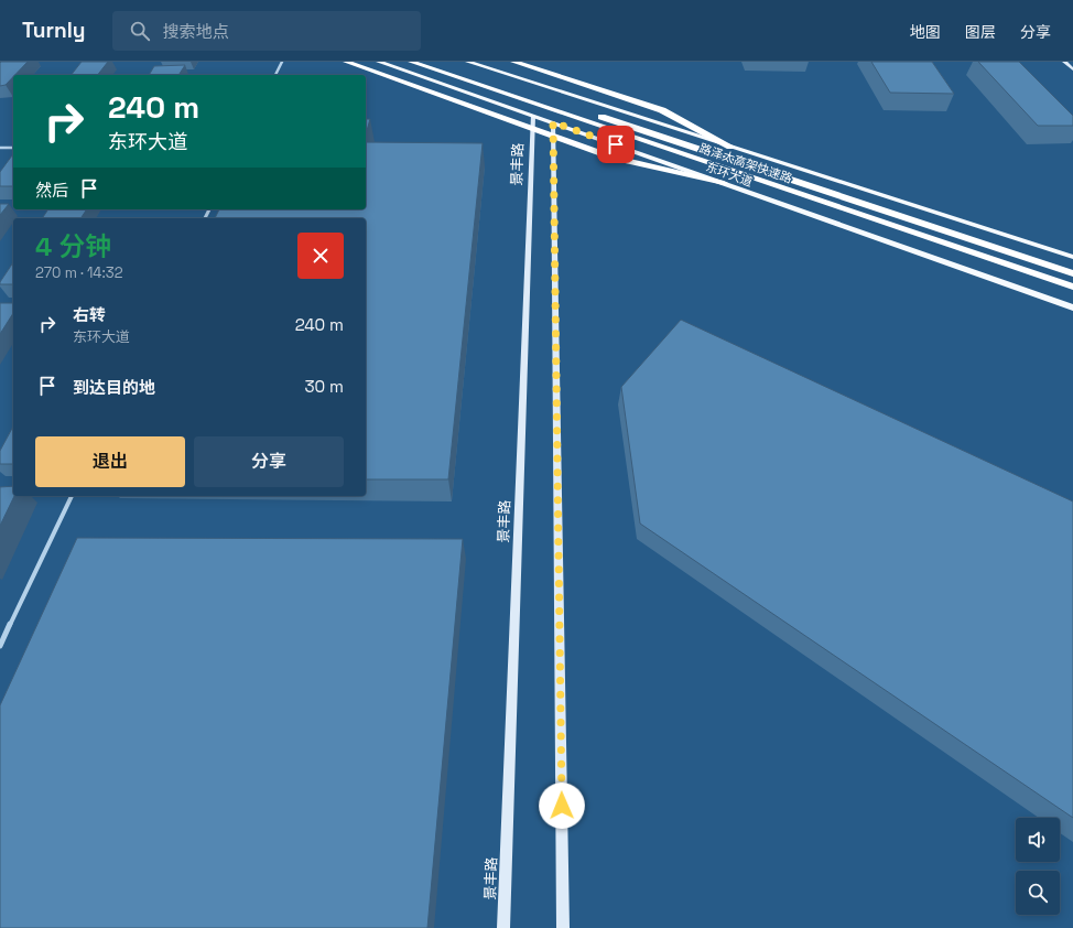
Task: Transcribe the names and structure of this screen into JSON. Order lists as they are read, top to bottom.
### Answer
{
  "streets": {
    "highway": ["路泽太高架快速路"],
    "main road": ["东环大道"],
    "street": ["景丰路"]
  },
  "crossings": [
    ["景丰路", "东环大道"]
  ],
  "page": {
    "header": "Turnly",
    "search": "搜索地点",
    "nav": ["地图", "图层", "分享"],
    "turn": ["240 m", "东环大道"],
    "then": "然后",
    "heading": ["4 分钟", "270 m · 14:32"],
    "list": [
      {
        "name": "右转",
        "note": "东环大道",
        "value": "240 m"
      },
      {
        "name": "到达目的地",
        "value": "30 m"
      }
    ],
    "buttons": ["退出", "分享"]
  }
}
